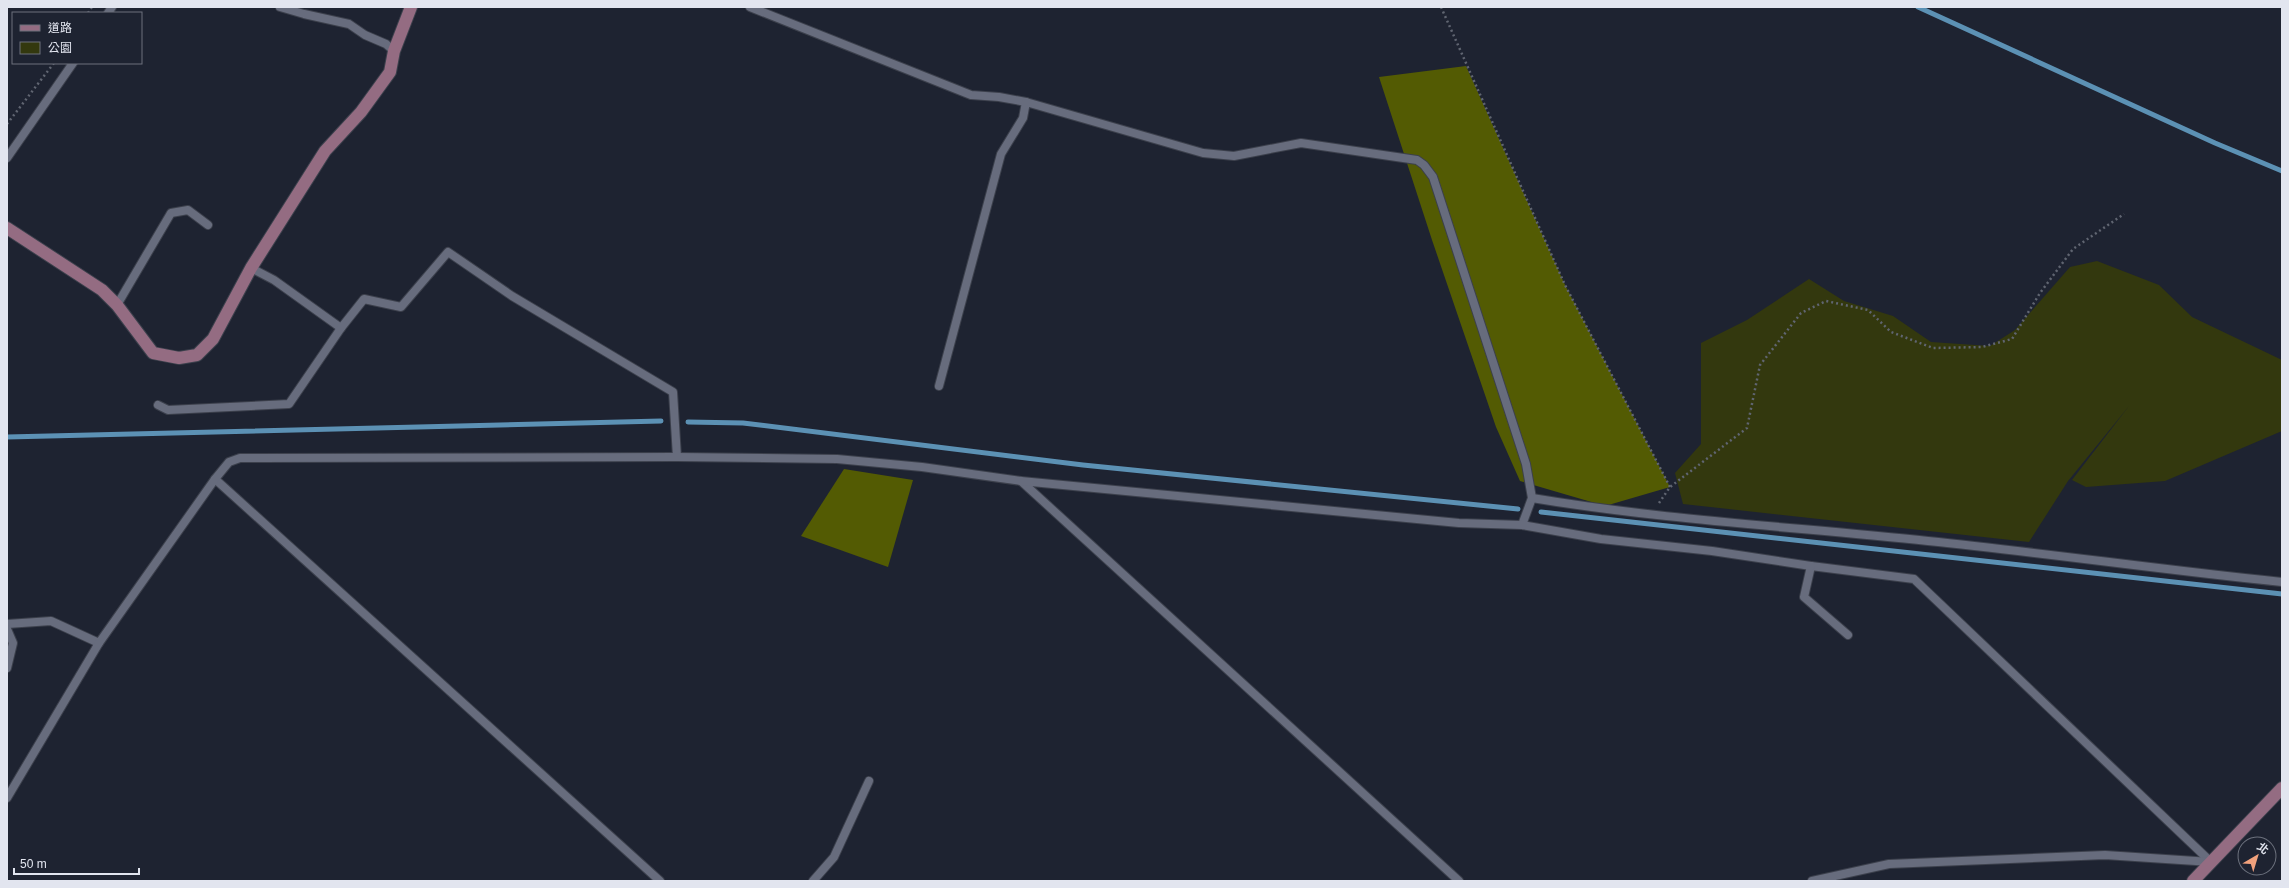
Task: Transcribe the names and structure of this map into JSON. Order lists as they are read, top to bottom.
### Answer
{
  "legend": ["道路", "公園"],
  "scale_bar": "50 m",
  "north": "top right"
}
